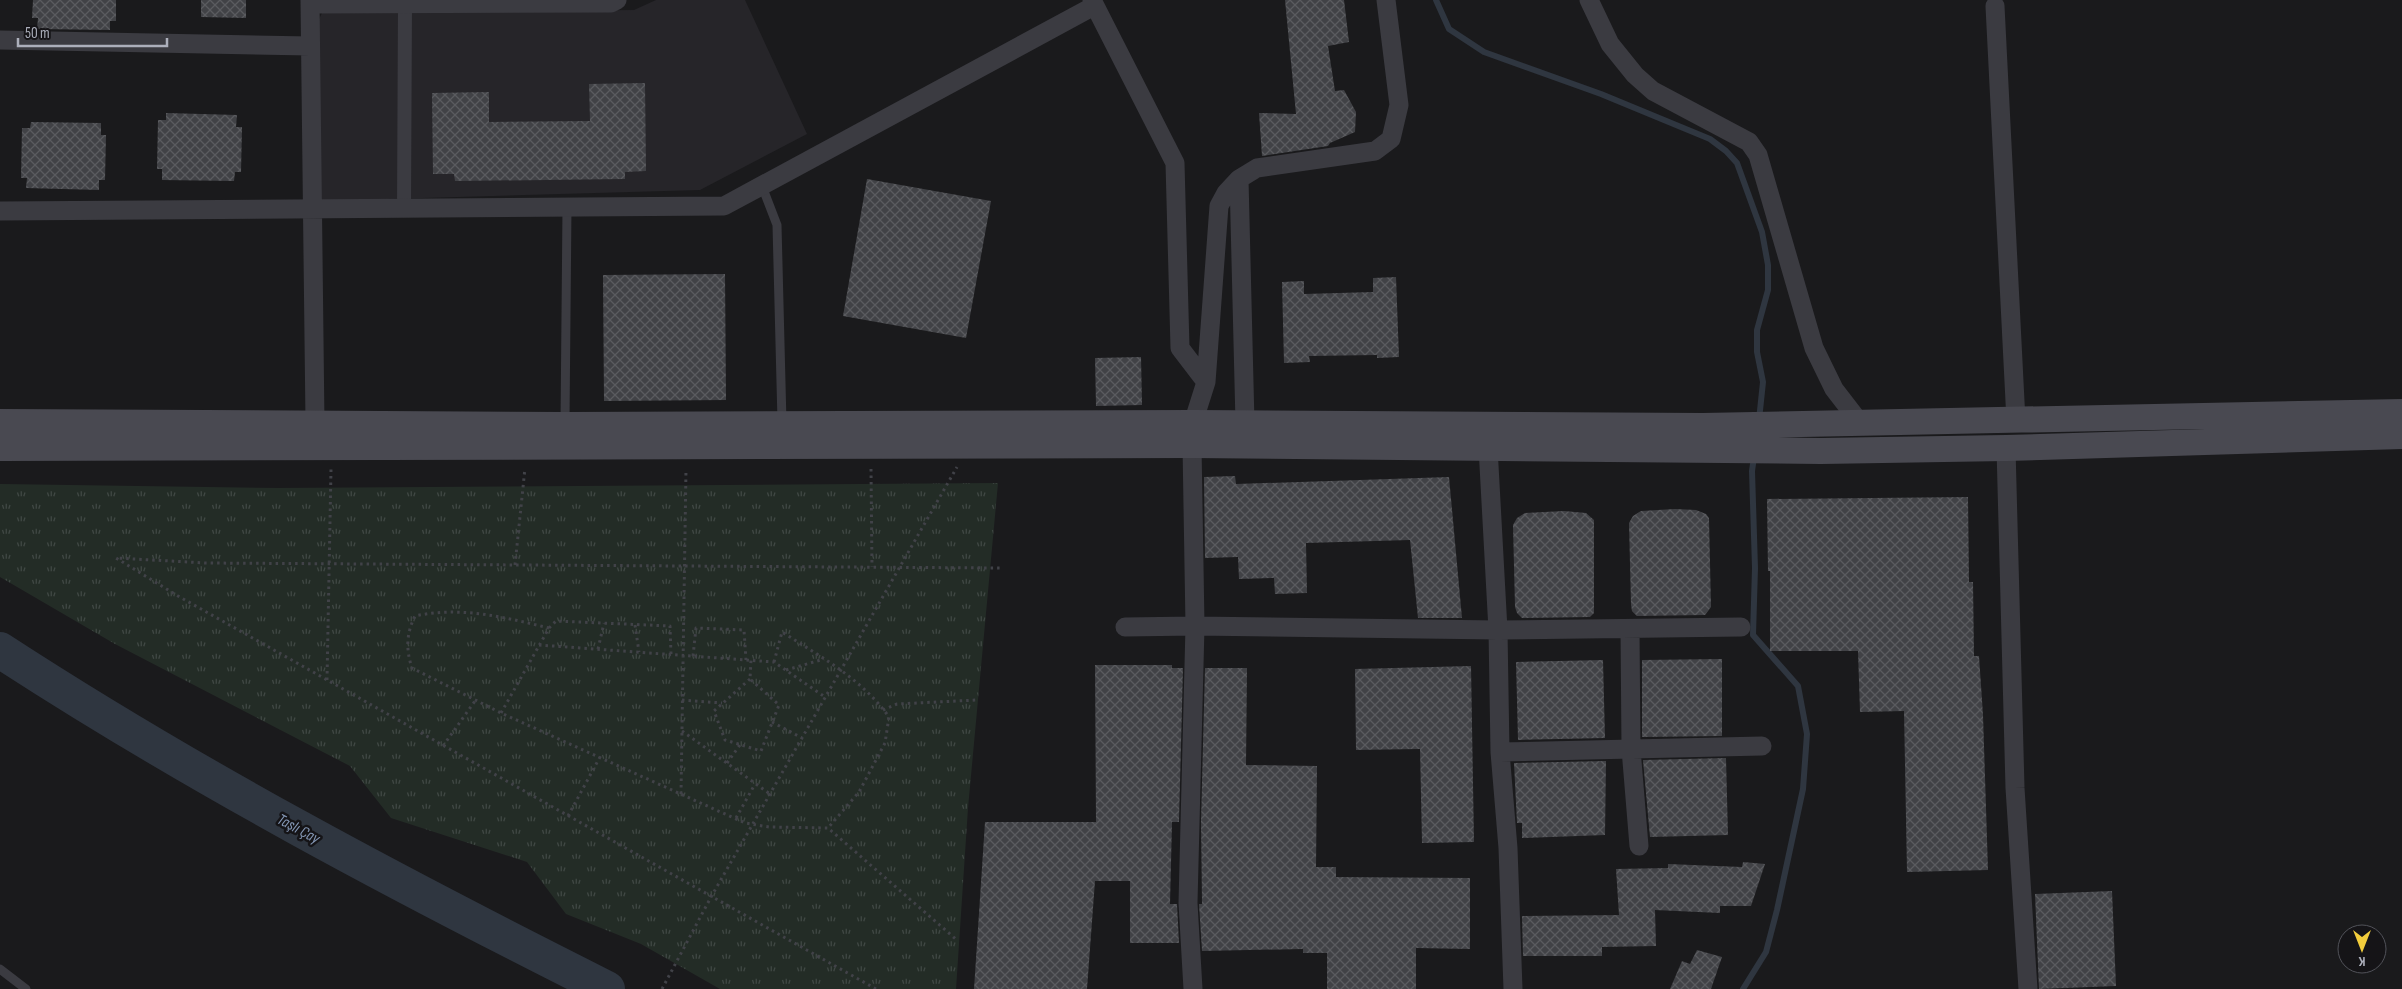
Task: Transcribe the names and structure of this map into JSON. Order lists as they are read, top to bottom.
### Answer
{
  "water": ["Taşlı Çay"],
  "scale_bar": "50 m",
  "north": "bottom"
}
